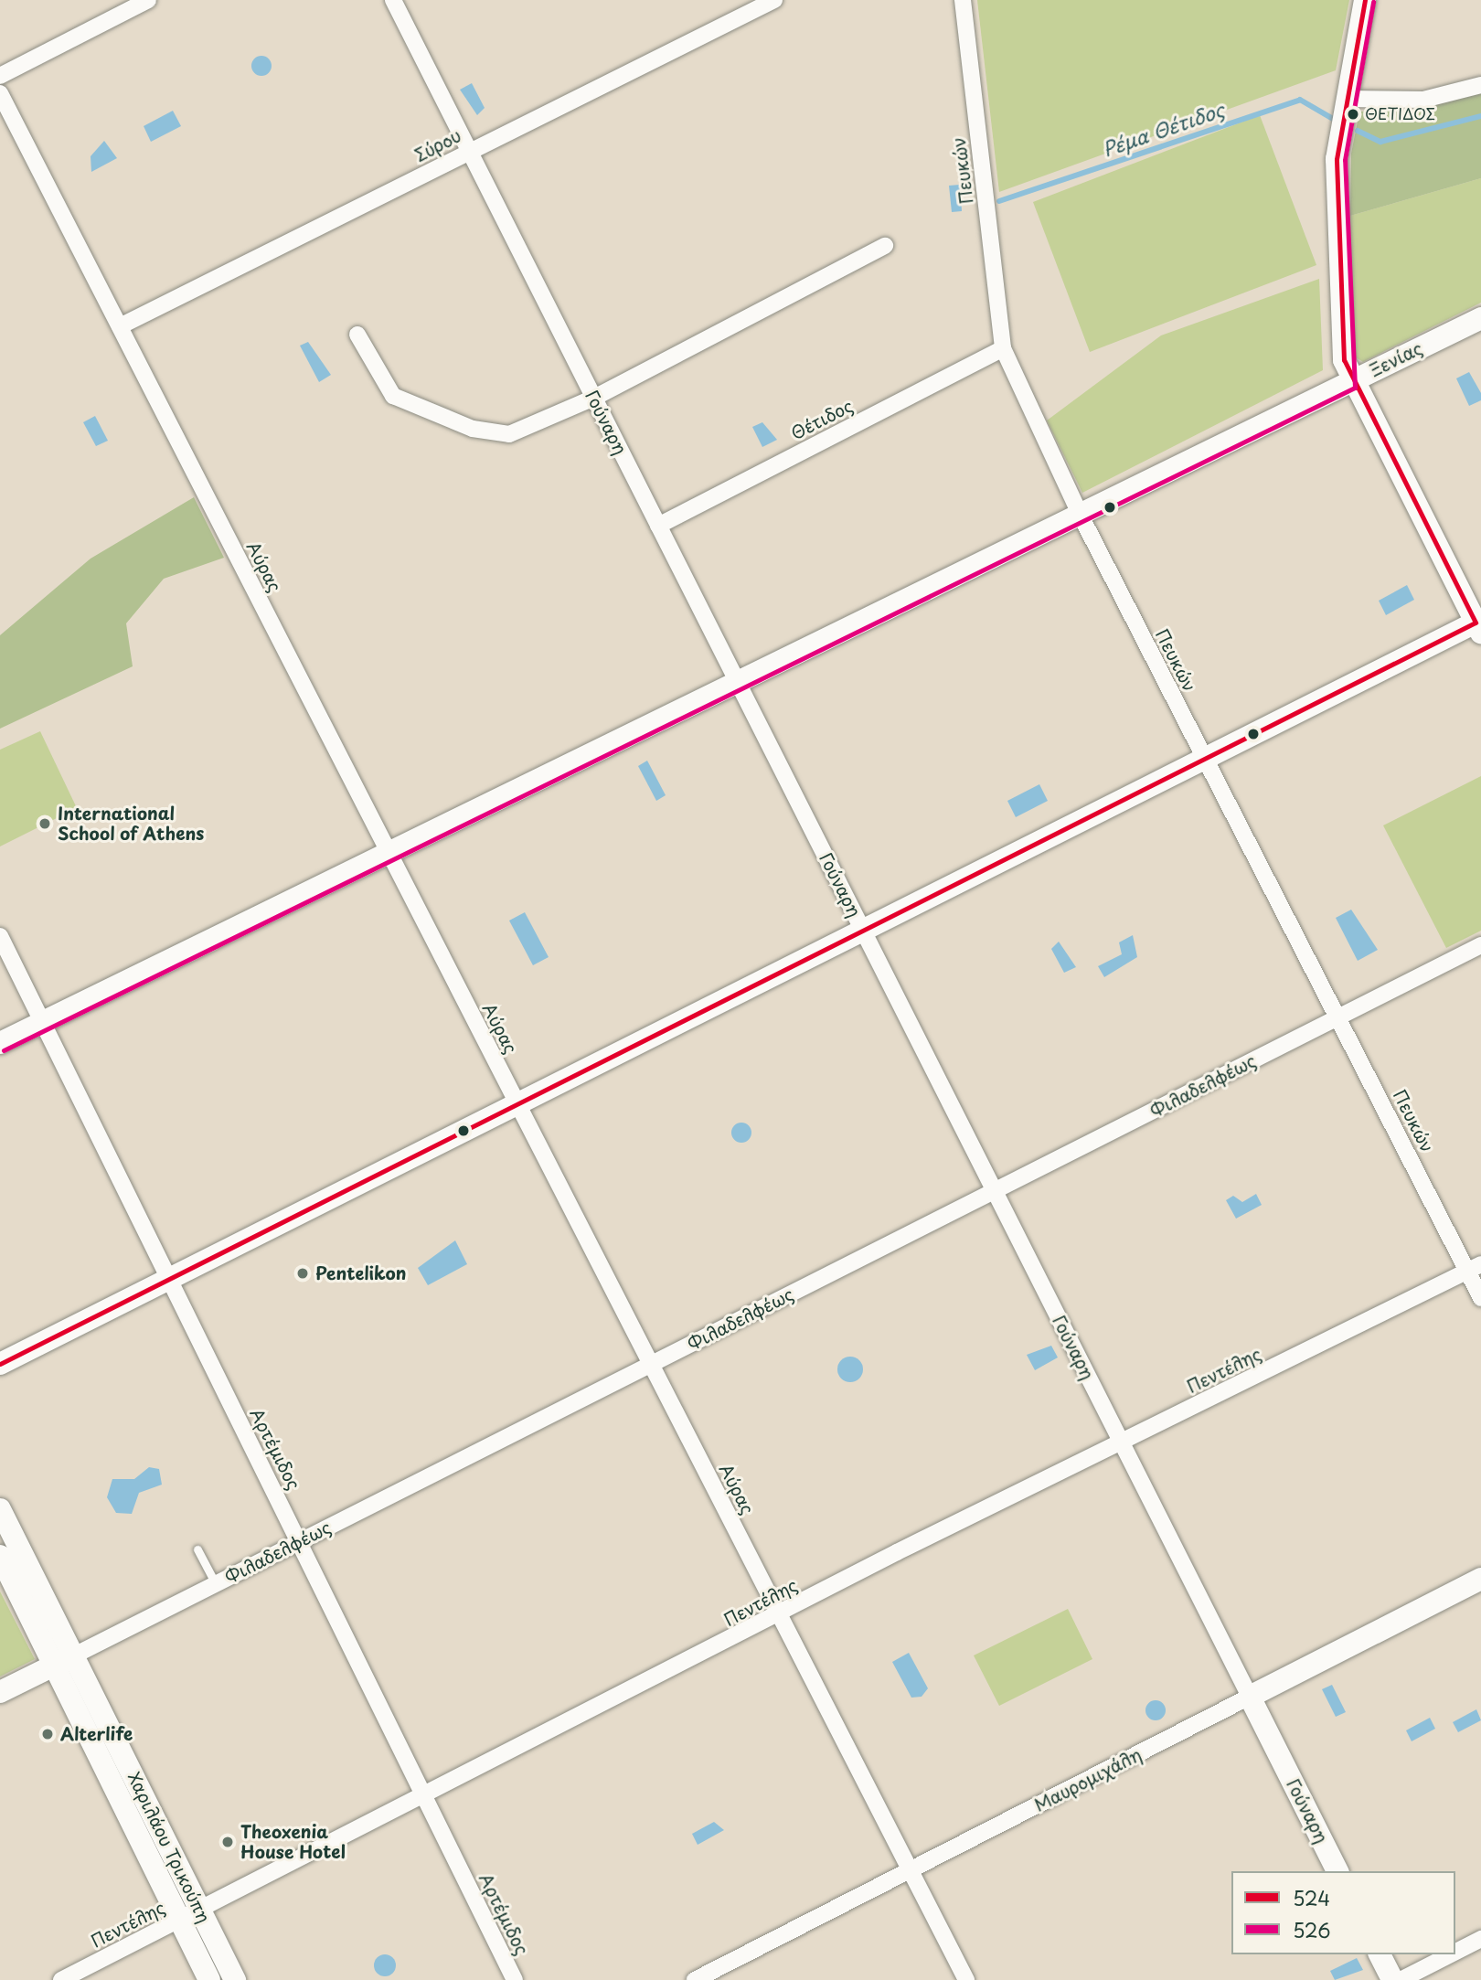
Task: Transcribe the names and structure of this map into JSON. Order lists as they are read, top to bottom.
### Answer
{
  "streets": {
    "street": [
      "Σύρου",
      "Πευκών",
      "Ξενίας",
      "Θέτιδος",
      "Γούναρη",
      "Αύρας",
      "Φιλαδελφέως",
      "Πεντέλης",
      "Αρτέμιδος",
      "Μαυρομιχάλη",
      "Χαριλάου Τρικούπη"
    ]
  },
  "crossings": [
    ["Σύρου", "Γούναρη"],
    ["Σύρου", "Αύρας"],
    ["Πευκών", "Ξενίας"],
    ["Πευκών", "Θέτιδος"],
    ["Πευκών", "Φιλαδελφέως"],
    ["Πευκών", "Πεντέλης"],
    ["Ξενίας", "Γούναρη"],
    ["Ξενίας", "Αύρας"],
    ["Ξενίας", "Αρτέμιδος"],
    ["Θέτιδος", "Γούναρη"],
    ["Γούναρη", "Φιλαδελφέως"],
    ["Γούναρη", "Πεντέλης"],
    ["Γούναρη", "Μαυρομιχάλη"],
    ["Αύρας", "Φιλαδελφέως"],
    ["Αύρας", "Πεντέλης"],
    ["Αύρας", "Μαυρομιχάλη"],
    ["Φιλαδελφέως", "Αρτέμιδος"],
    ["Φιλαδελφέως", "Χαριλάου Τρικούπη"],
    ["Πεντέλης", "Αρτέμιδος"],
    ["Πεντέλης", "Χαριλάου Τρικούπη"]
  ],
  "water": ["Ρέμα Θέτιδος"],
  "places": [
    "ΘΕΤΙΔΟΣ",
    "International School of Athens",
    "Pentelikon",
    "Alterlife",
    "Theoxenia House Hotel"
  ],
  "lines": ["transit line 524", "transit line 526"],
  "legend": ["524", "526"]
}
